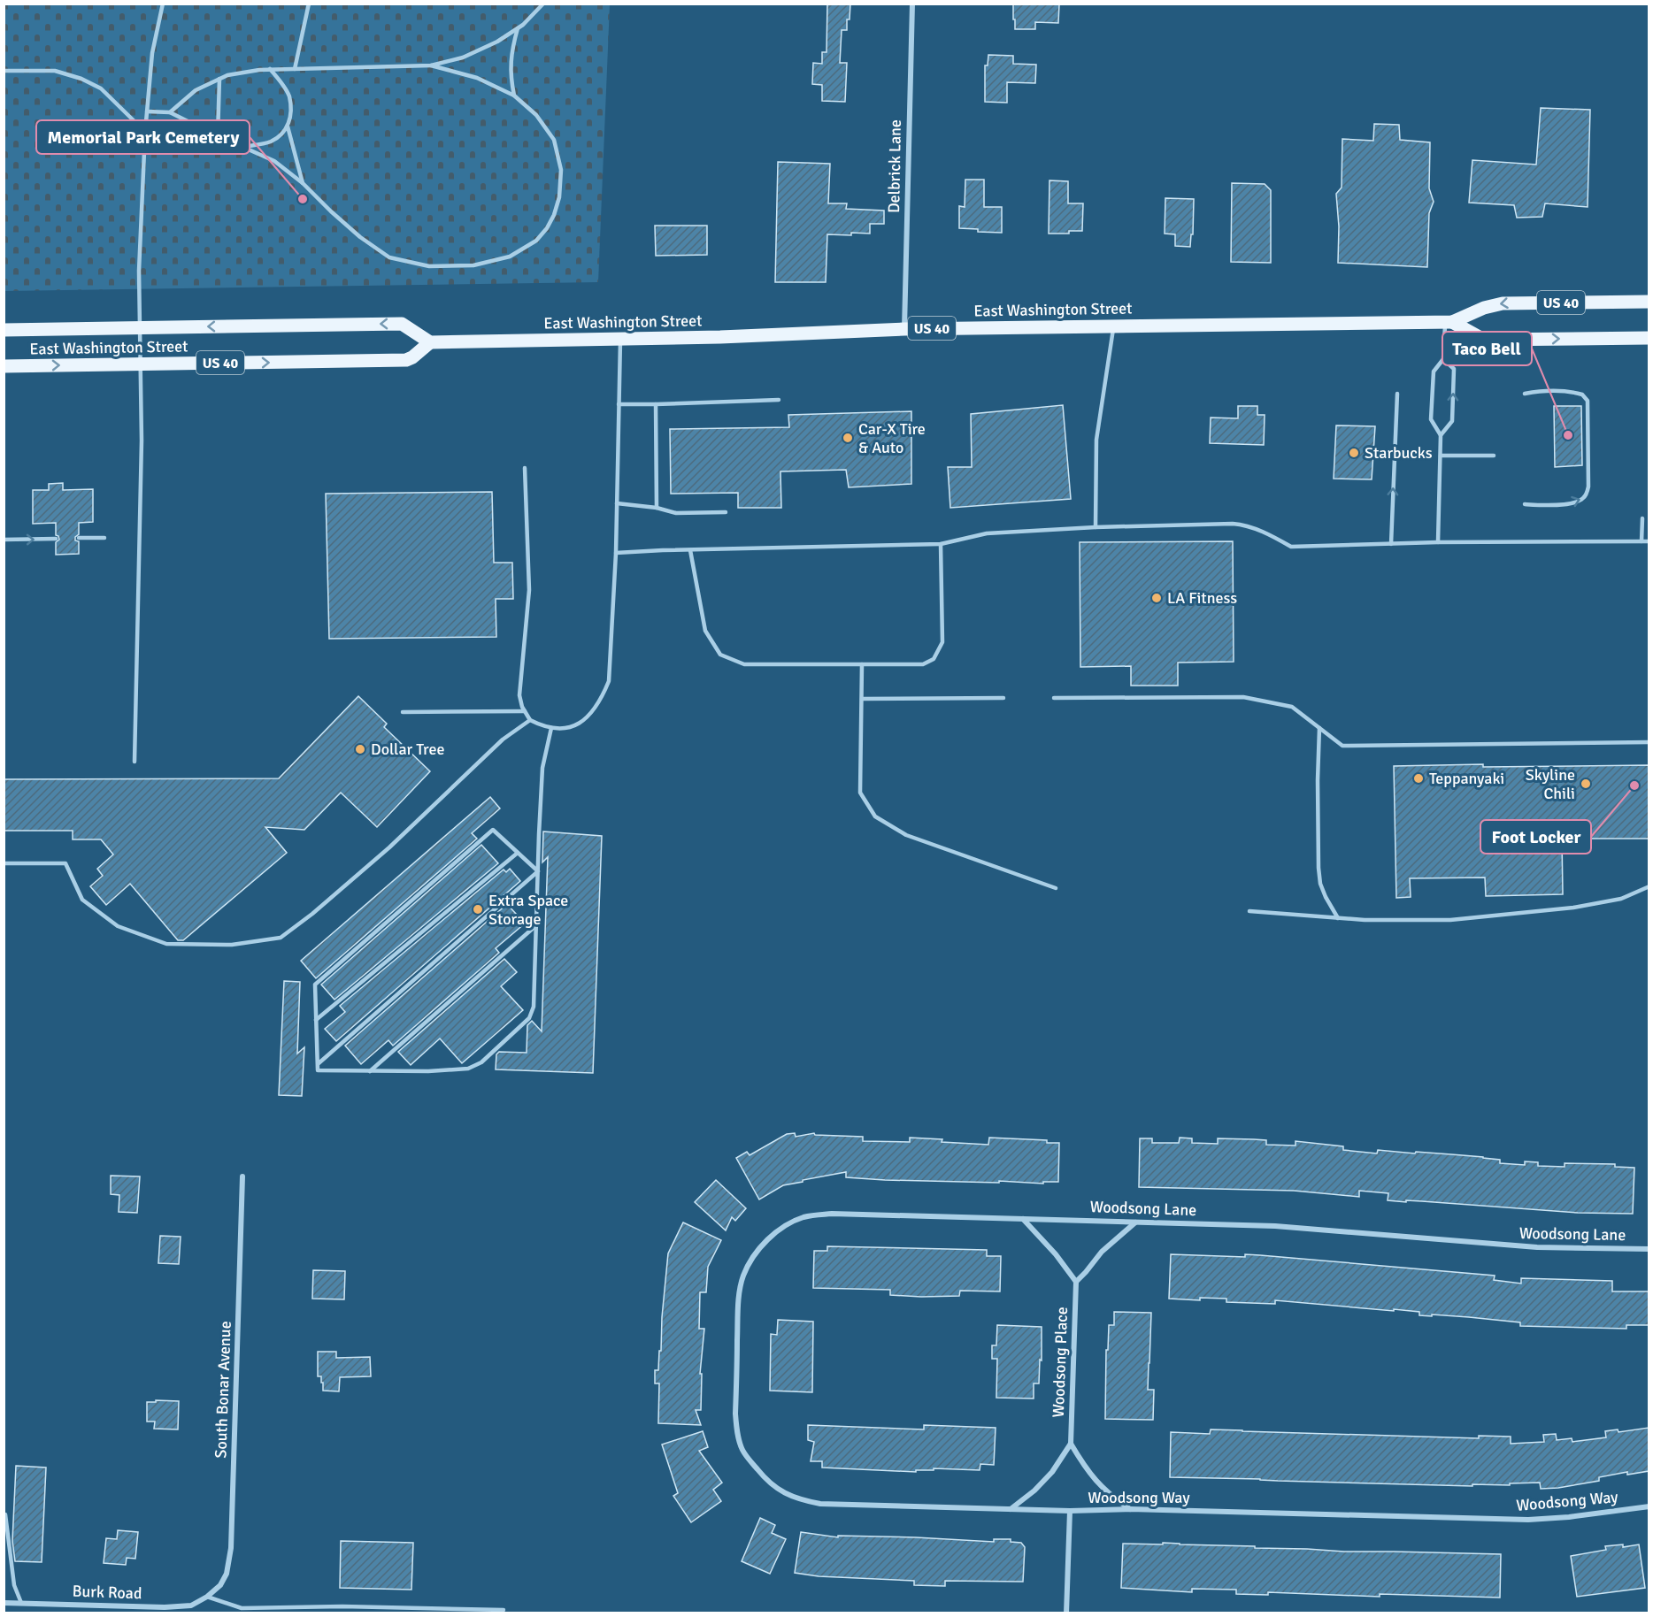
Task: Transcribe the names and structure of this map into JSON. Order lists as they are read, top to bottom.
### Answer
{
  "streets": {
    "main road": ["US 40", "East Washington Street"],
    "street": [
      "Delbrick Lane",
      "Woodsong Lane",
      "Woodsong Place",
      "South Bonar Avenue",
      "Woodsong Way",
      "Burk Road"
    ]
  },
  "crossings": [
    ["Delbrick Lane", "East Washington Street"],
    ["Woodsong Lane", "Woodsong Way"],
    ["South Bonar Avenue", "Burk Road"]
  ],
  "places": [
    "Memorial Park Cemetery",
    "Taco Bell",
    "Car-X Tire & Auto",
    "Starbucks",
    "LA Fitness",
    "Dollar Tree",
    "Teppanyaki",
    "Skyline Chili",
    "Foot Locker",
    "Extra Space Storage"
  ]
}
